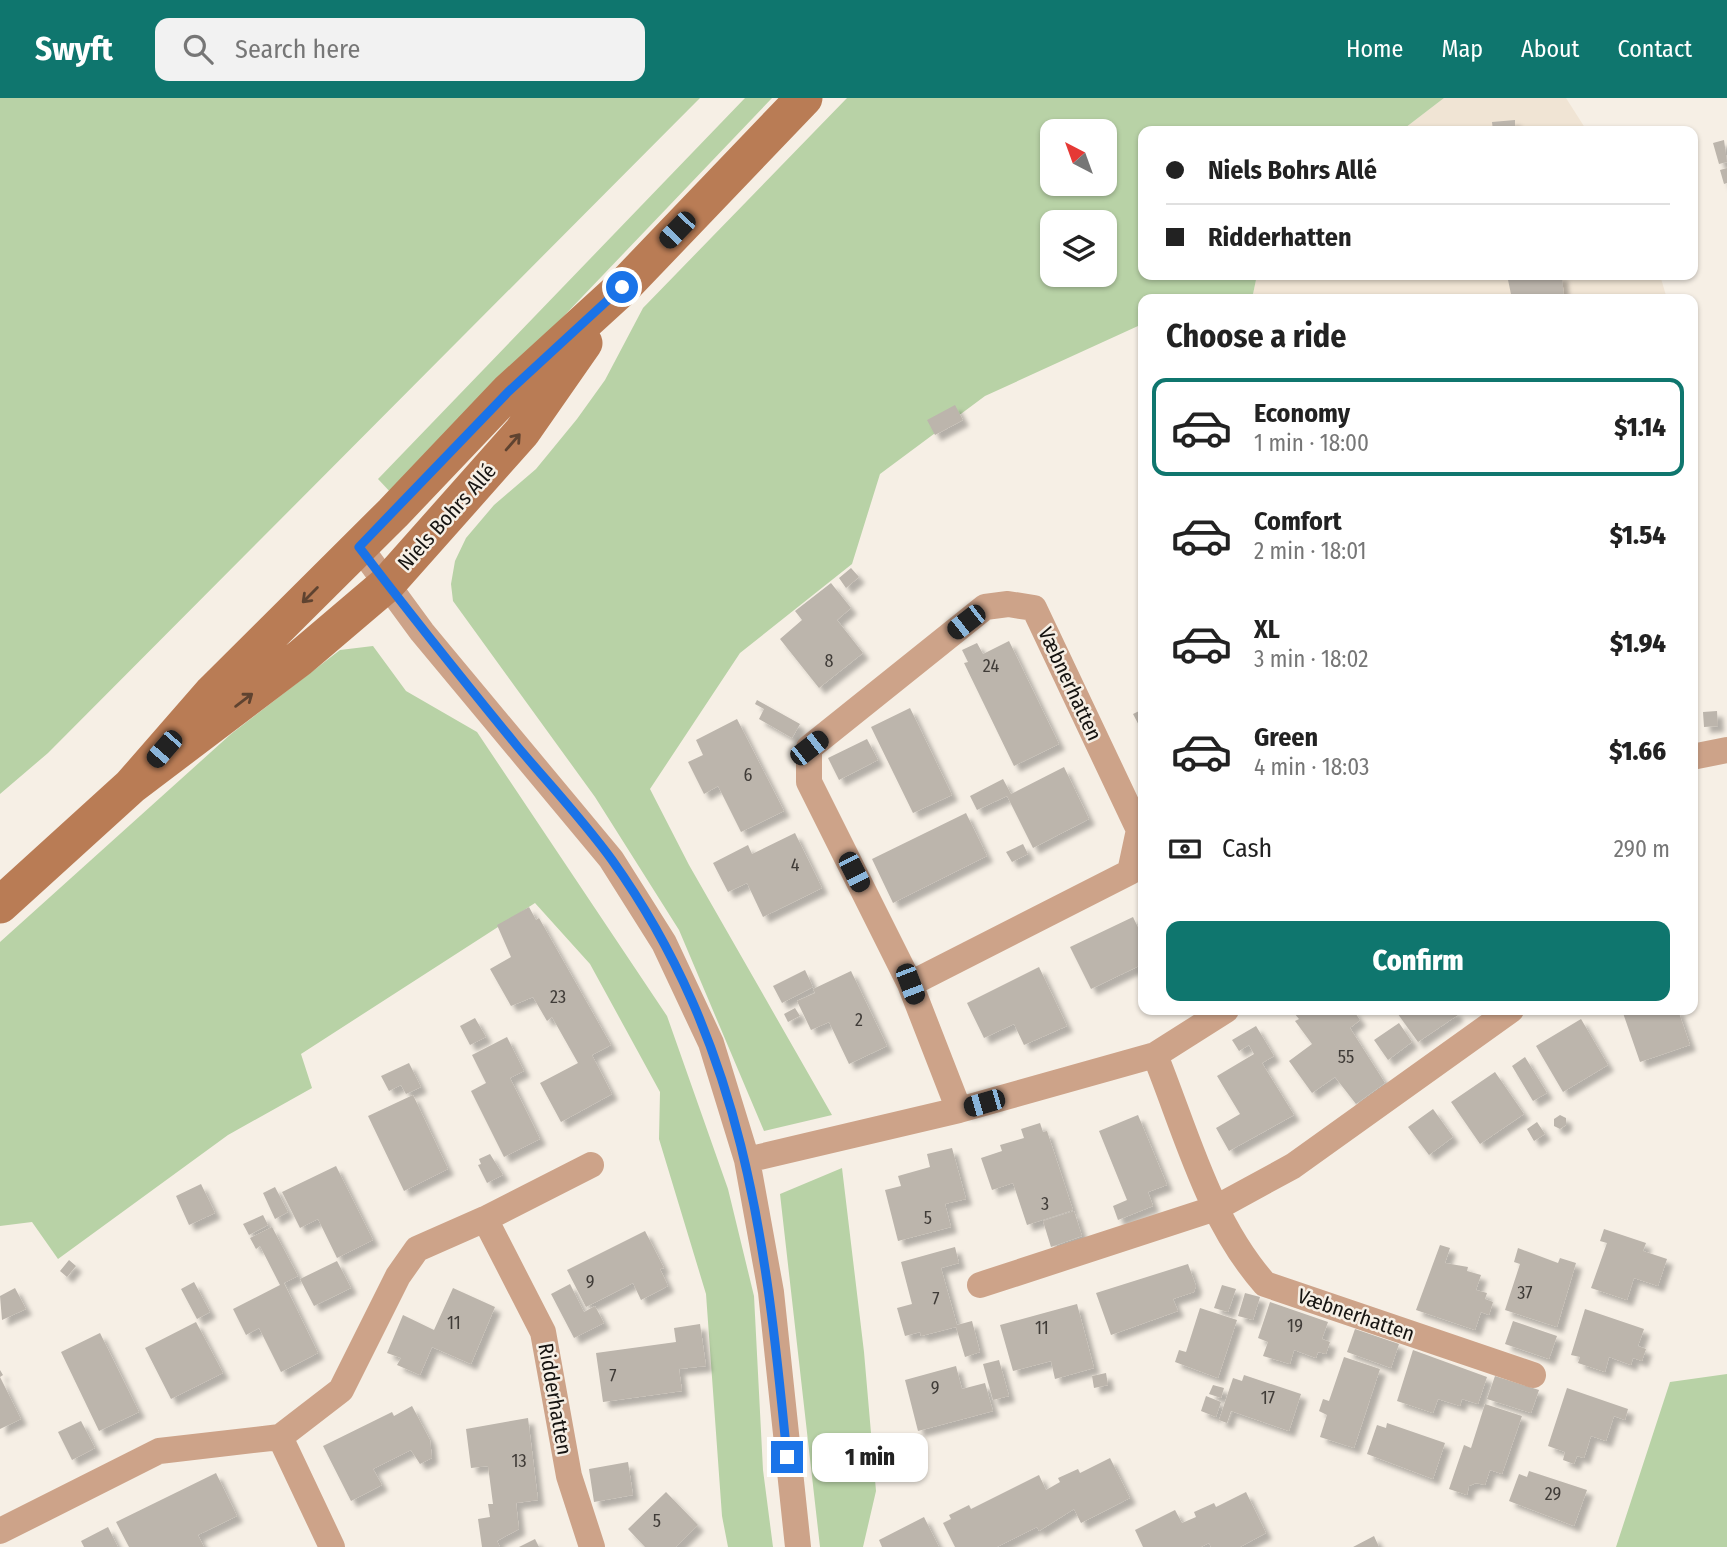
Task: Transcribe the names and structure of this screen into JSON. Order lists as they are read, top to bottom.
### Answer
{
  "streets": {
    "street": ["Niels Bohrs Allé", "Væbnerhatten", "Ridderhatten"]
  },
  "house_numbers": [
    "8",
    "24",
    "6",
    "4",
    "23",
    "2",
    "55",
    "3",
    "5",
    "9",
    "37",
    "7",
    "11",
    "19",
    "11",
    "7",
    "9",
    "17",
    "13",
    "29",
    "5"
  ],
  "north": "top left",
  "page": {
    "header": "Swyft",
    "search": "Search here",
    "nav": [
      "Home",
      "Map",
      "About",
      "Contact"
    ],
    "banner": ["Niels Bohrs Allé", "Ridderhatten"],
    "heading": "Choose a ride",
    "list": [
      {
        "name": "Economy",
        "note": "1 min · 18:00",
        "value": "$1.14"
      },
      {
        "name": "Comfort",
        "note": "2 min · 18:01",
        "value": "$1.54"
      },
      {
        "name": "XL",
        "note": "3 min · 18:02",
        "value": "$1.94"
      },
      {
        "name": "Green",
        "note": "4 min · 18:03",
        "value": "$1.66"
      }
    ],
    "pay": ["Cash", "290 m"],
    "buttons": "Confirm",
    "bubble": "1 min"
  }
}
